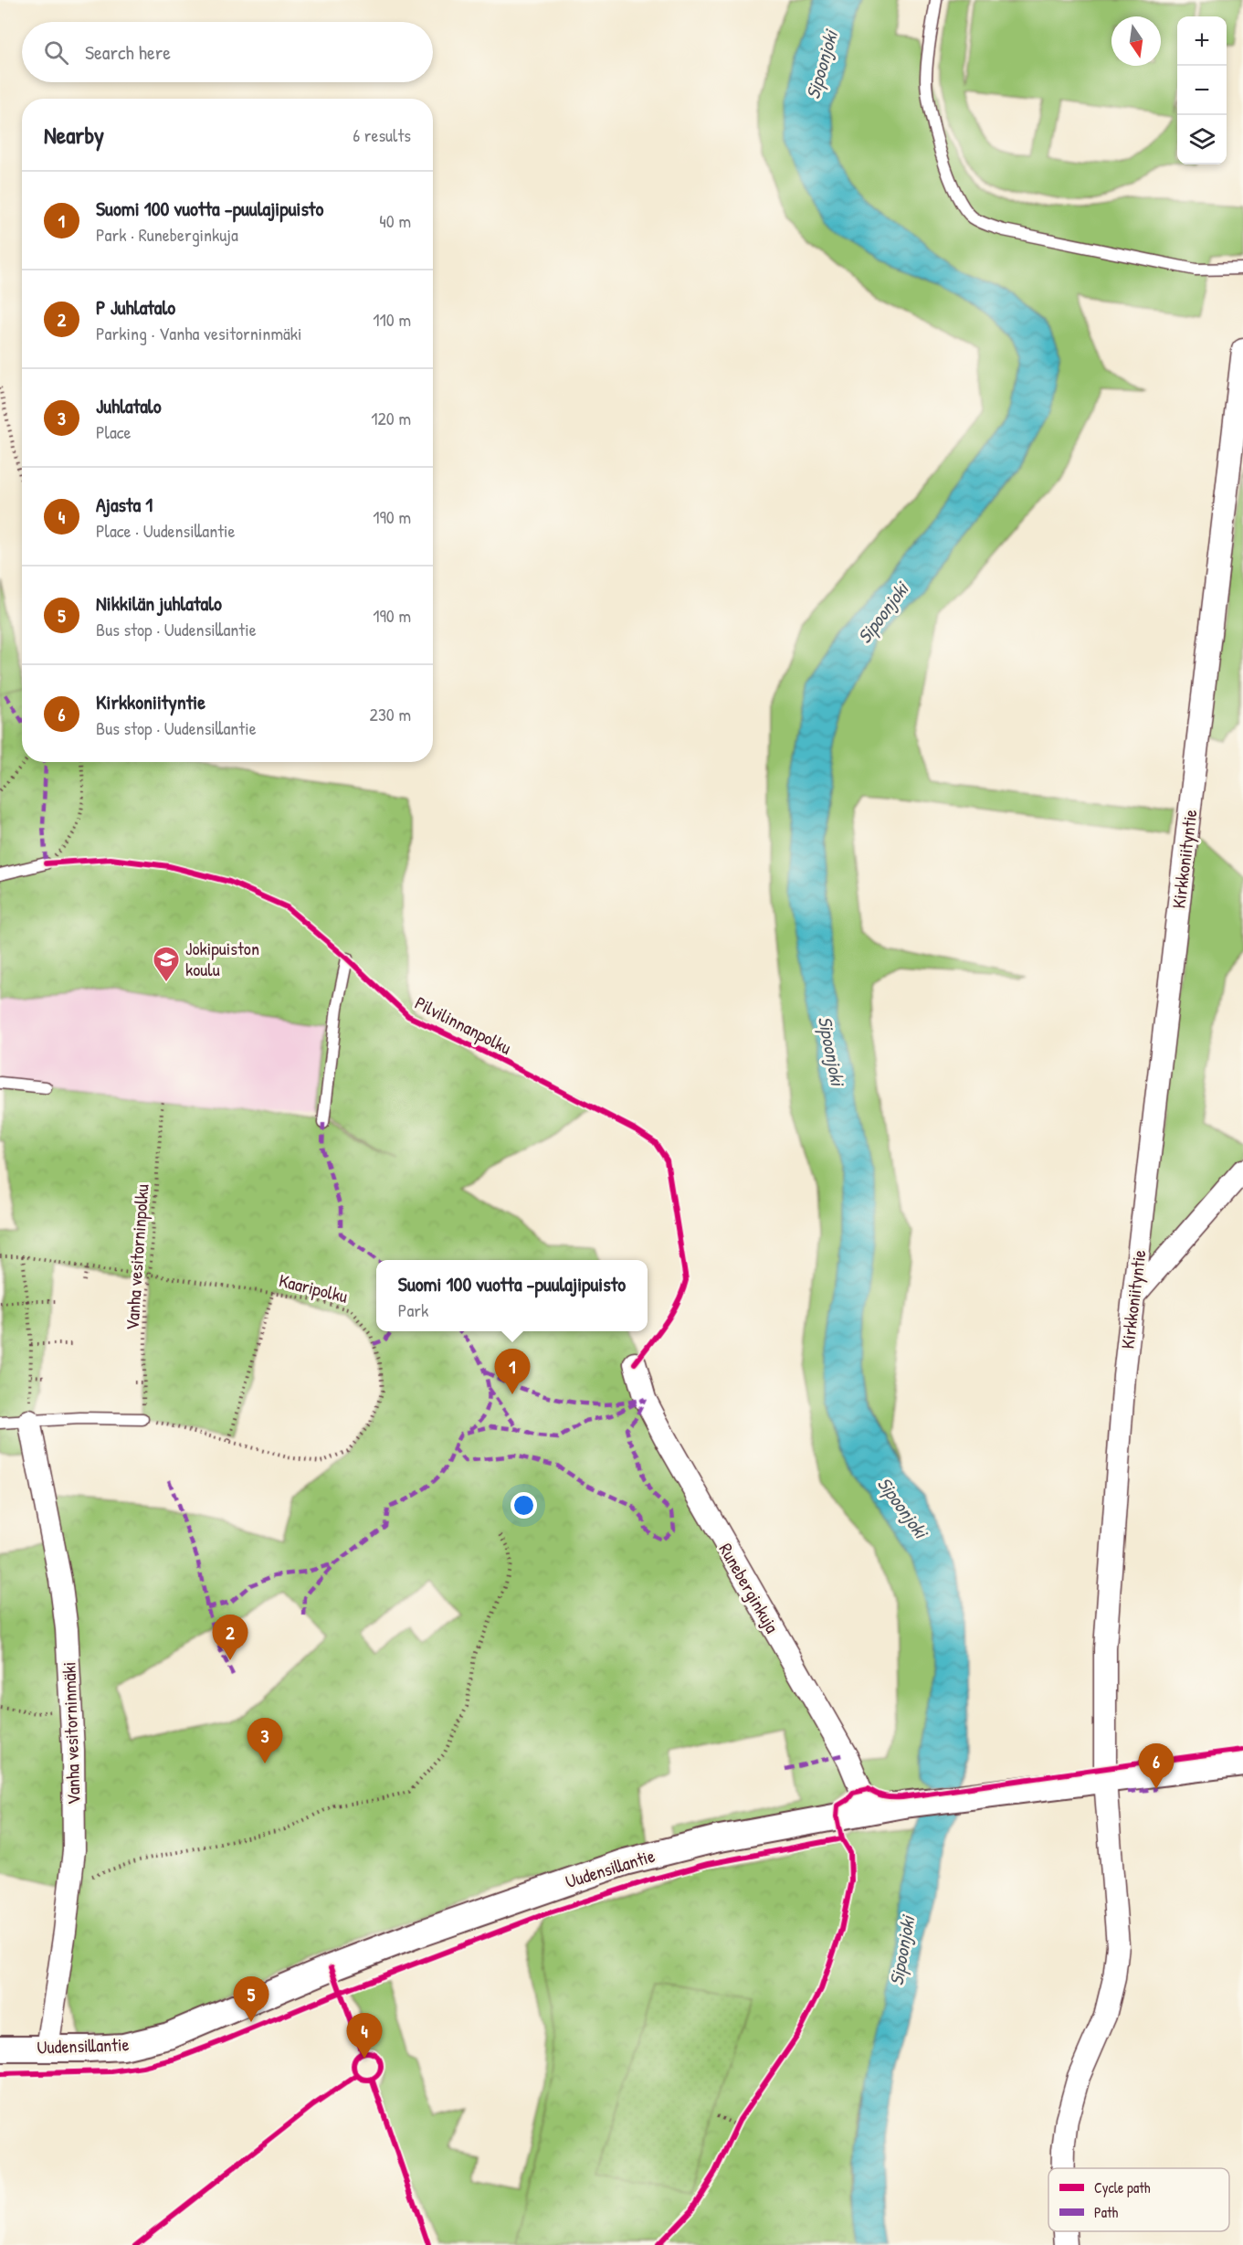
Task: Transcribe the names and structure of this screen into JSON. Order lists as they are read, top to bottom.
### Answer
{
  "streets": {
    "street": [
      "Kirkkoniityntie",
      "Runeberginkuja",
      "Vanha vesitorninmäki",
      "Uudensillantie"
    ],
    "path": ["Vanha vesitorninpolku", "Kaaripolku"],
    "cycle path": ["Pilvilinnanpolku"]
  },
  "crossings": [
    ["Kirkkoniityntie", "Uudensillantie"],
    ["Vanha vesitorninpolku", "Kaaripolku"],
    ["Runeberginkuja", "Uudensillantie"],
    ["Vanha vesitorninmäki", "Uudensillantie"]
  ],
  "water": ["Sipoonjoki"],
  "places": {
    "school or university": ["Jokipuiston koulu"]
  },
  "legend": ["Cycle path", "Path"],
  "north": "bottom",
  "page": {
    "map_buttons": ["+", "−"],
    "search": "Search here",
    "heading": ["Nearby", "6 results"],
    "list": [
      {
        "mark": "1",
        "name": "Suomi 100 vuotta -puulajipuisto",
        "note": "Park · Runeberginkuja",
        "value": "40 m"
      },
      {
        "mark": "2",
        "name": "P Juhlatalo",
        "note": "Parking · Vanha vesitorninmäki",
        "value": "110 m"
      },
      {
        "mark": "3",
        "name": "Juhlatalo",
        "note": "Place",
        "value": "120 m"
      },
      {
        "mark": "4",
        "name": "Ajasta 1",
        "note": "Place · Uudensillantie",
        "value": "190 m"
      },
      {
        "mark": "5",
        "name": "Nikkilän juhlatalo",
        "note": "Bus stop · Uudensillantie",
        "value": "190 m"
      },
      {
        "mark": "6",
        "name": "Kirkkoniityntie",
        "note": "Bus stop · Uudensillantie",
        "value": "230 m"
      }
    ],
    "popup": ["Suomi 100 vuotta -puulajipuisto", "Park"],
    "pins": [
      "1",
      "2",
      "3",
      "6",
      "5",
      "4"
    ]
  }
}
